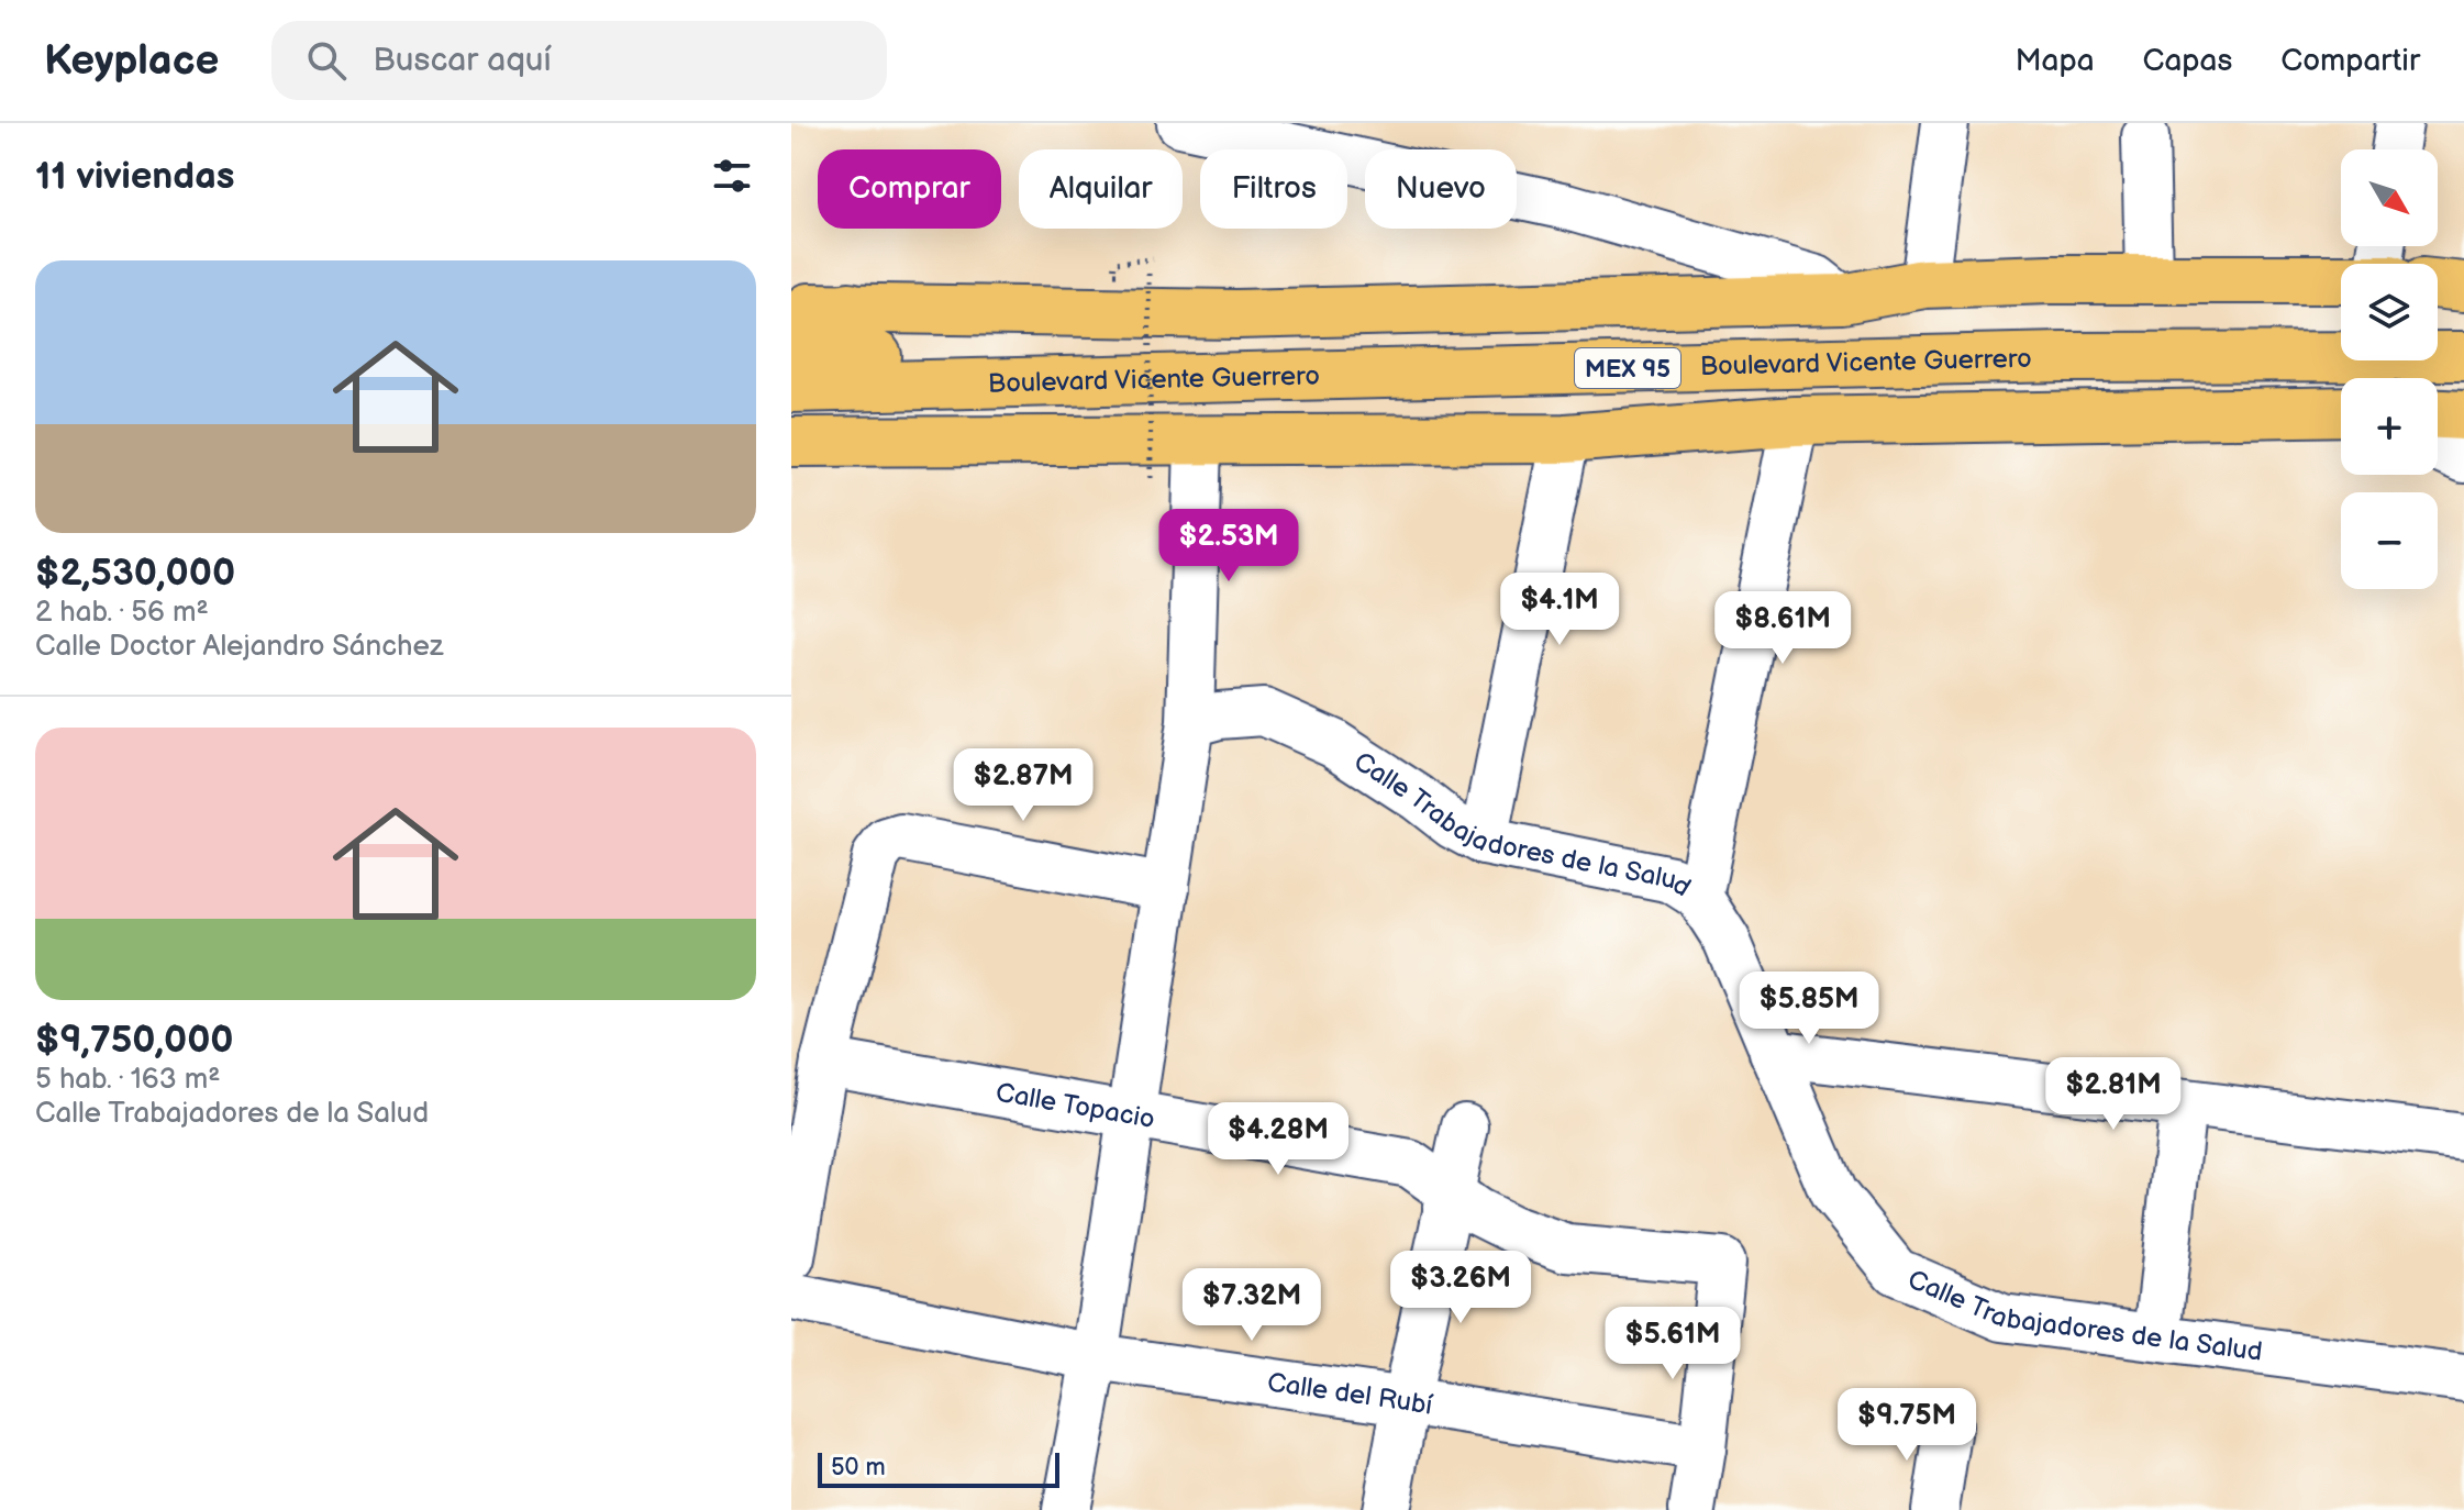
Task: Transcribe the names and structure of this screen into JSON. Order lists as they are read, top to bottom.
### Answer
{
  "streets": {
    "main road": ["Boulevard Vicente Guerrero", "MEX 95"],
    "street": ["Calle Trabajadores de la Salud", "Calle Topacio", "Calle del Rubí"]
  },
  "crossings": [
    ["Calle Topacio", "Calle del Rubí"]
  ],
  "scale_bar": "50 m",
  "north": "bottom right",
  "page": {
    "header": "Keyplace",
    "search": "Buscar aquí",
    "nav": ["Mapa", "Capas", "Compartir"],
    "heading": "11 viviendas",
    "map_buttons": ["+", "−"],
    "chip": [
      "Comprar",
      "Alquilar",
      "Filtros",
      "Nuevo"
    ],
    "list": [
      {
        "name": "$2,530,000",
        "note": "2 hab. · 56 m² · Calle Doctor Alejandro Sánchez"
      },
      {
        "name": "$9,750,000",
        "note": "5 hab. · 163 m² · Calle Trabajadores de la Salud"
      }
    ],
    "price": [
      "$2.53M",
      "$4.1M",
      "$8.61M",
      "$2.87M",
      "$5.85M",
      "$2.81M",
      "$4.28M",
      "$3.26M",
      "$7.32M",
      "$5.61M",
      "$9.75M"
    ],
    "scale": "50 m"
  }
}
